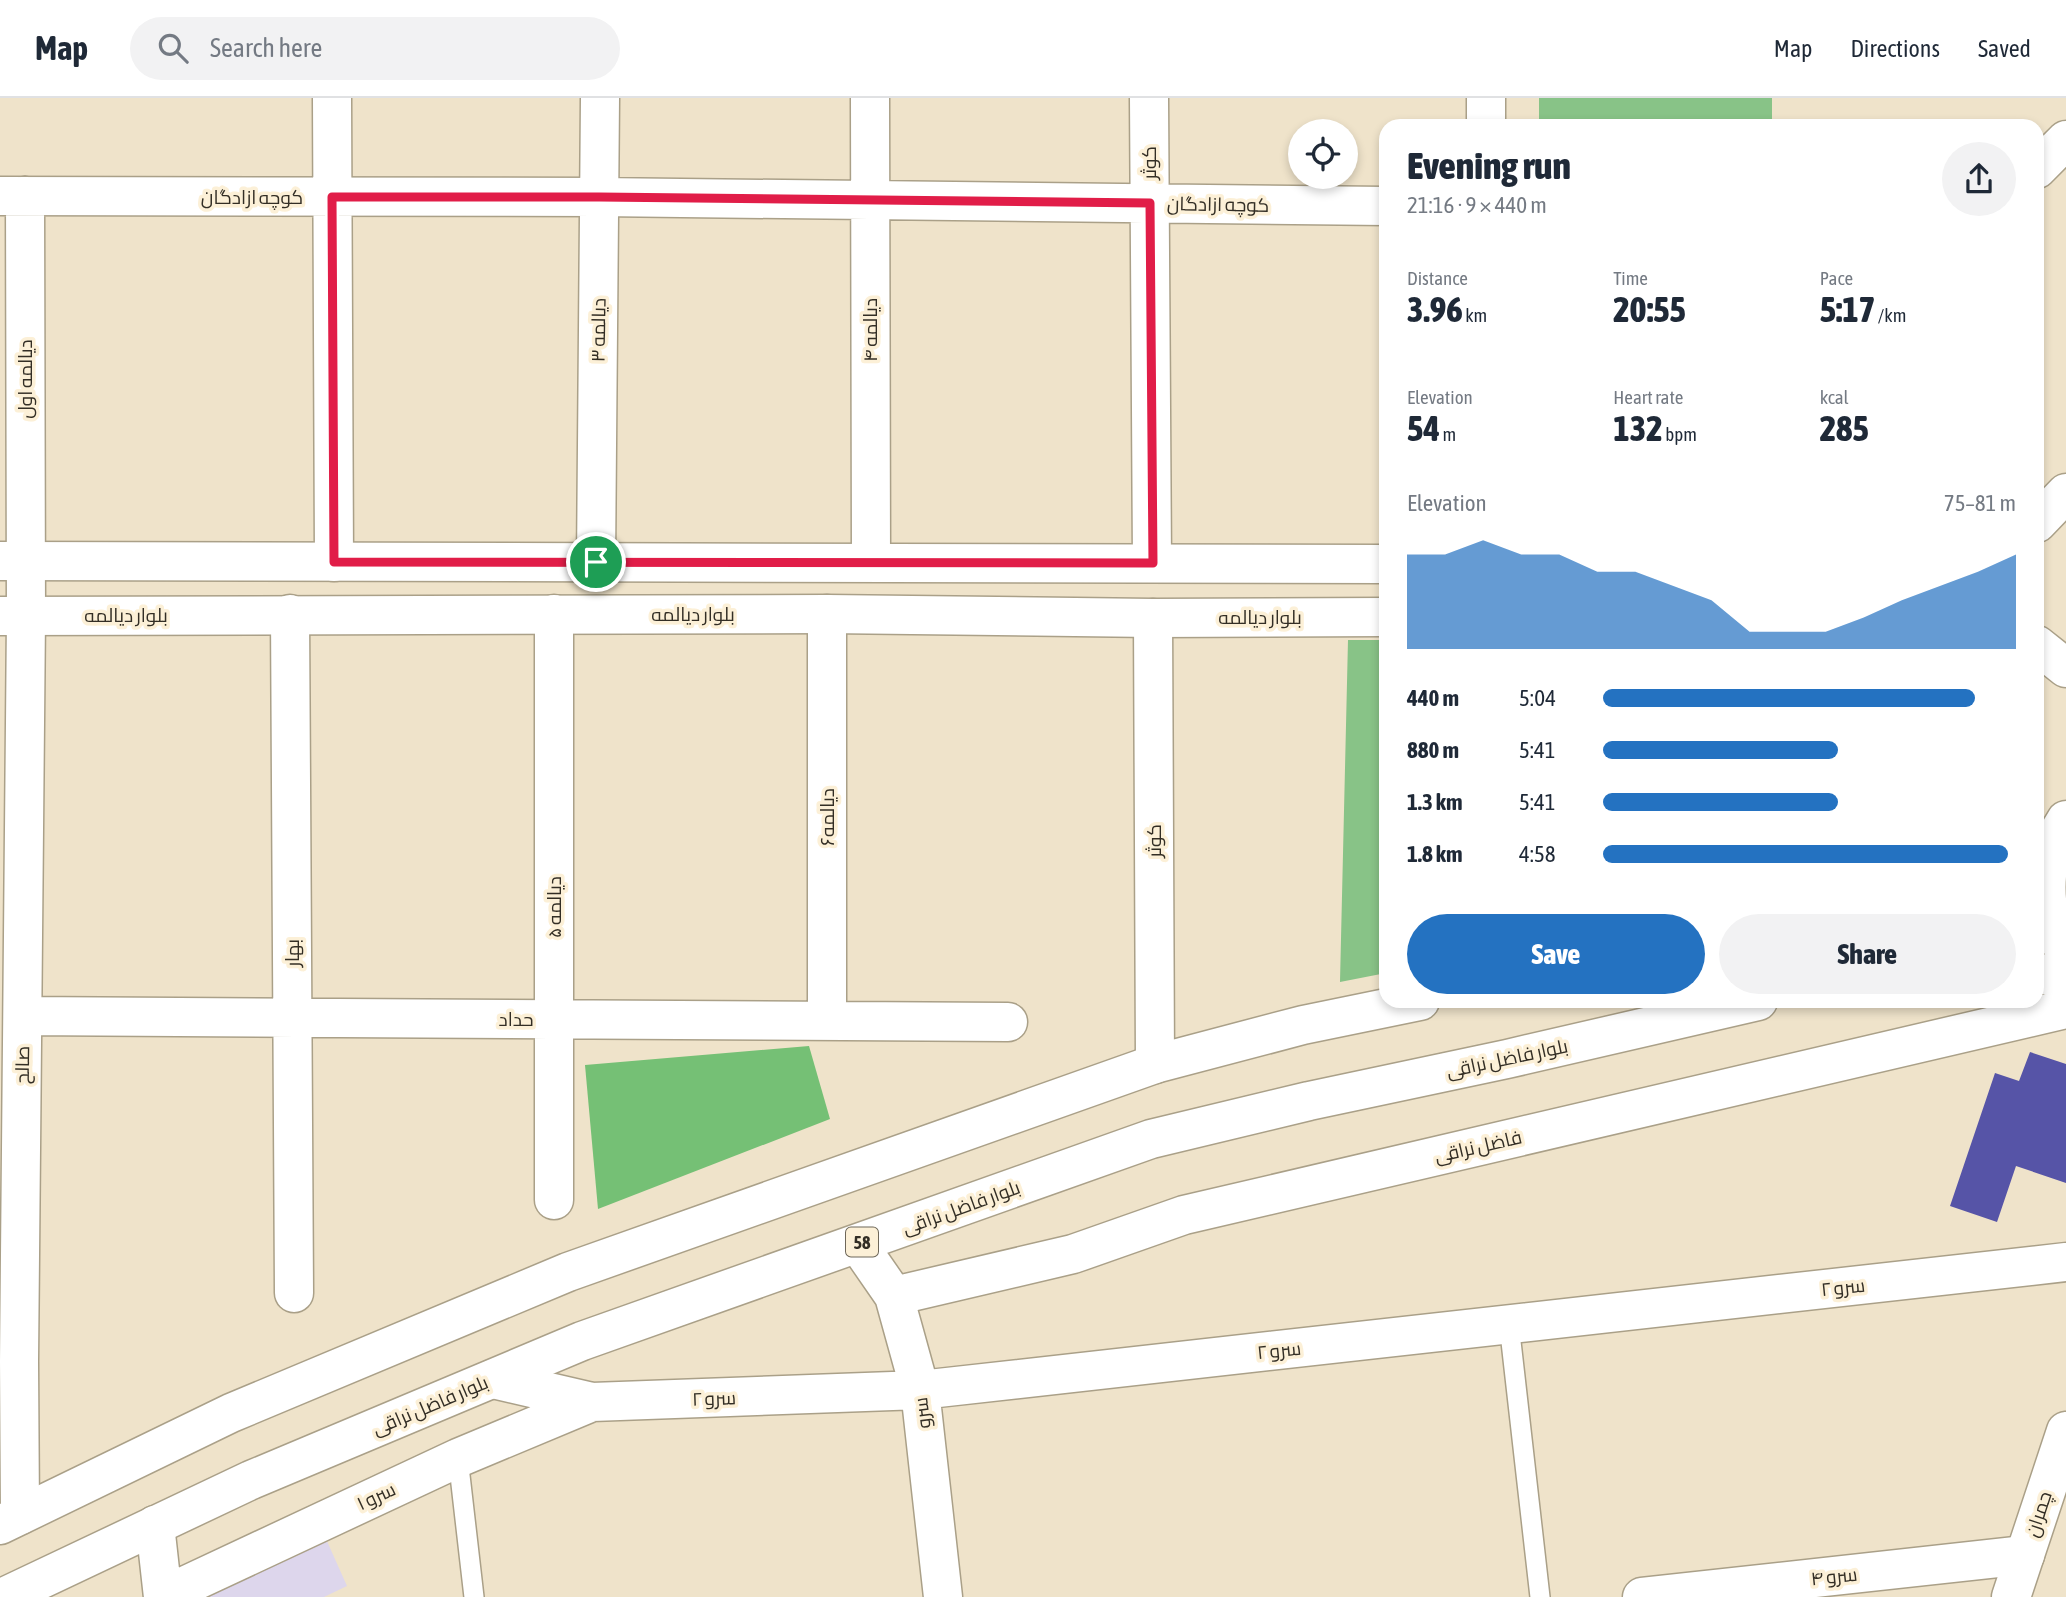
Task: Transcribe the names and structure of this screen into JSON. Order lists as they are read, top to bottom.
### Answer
{
  "streets": {
    "street": [
      "کوثر",
      "کوچه ازادگان",
      "دیالمه ۳",
      "دیالمه ۴",
      "دیالمه اول",
      "بلوار دیالمه",
      "دیالمه۶",
      "دیالمه ۵",
      "بهار",
      "حداد",
      "بلوار فاضل نراقی",
      "صالح",
      "فاضل نراقی",
      "58",
      "سرو ۲",
      "سرو",
      "سرو ۱",
      "چمران",
      "سرو ۴"
    ]
  },
  "crossings": [
    ["کوثر", "کوچه ازادگان"],
    ["کوثر", "بلوار دیالمه"],
    ["کوچه ازادگان", "دیالمه ۳"],
    ["کوچه ازادگان", "دیالمه ۴"],
    ["کوچه ازادگان", "دیالمه اول"],
    ["دیالمه اول", "بلوار دیالمه"],
    ["دیالمه اول", "صالح"],
    ["بلوار دیالمه", "دیالمه۶"],
    ["بلوار دیالمه", "دیالمه ۵"],
    ["بلوار دیالمه", "بهار"],
    ["بلوار دیالمه", "صالح"],
    ["دیالمه۶", "حداد"],
    ["دیالمه ۵", "حداد"],
    ["بهار", "حداد"],
    ["حداد", "صالح"],
    ["بلوار فاضل نراقی", "سرو ۲"],
    ["بلوار فاضل نراقی", "سرو"],
    ["فاضل نراقی", "سرو"],
    ["سرو ۲", "سرو"],
    ["سرو ۲", "سرو ۱"],
    ["چمران", "سرو ۴"]
  ],
  "page": {
    "header": "Map",
    "search": "Search here",
    "nav": ["Map", "Directions", "Saved"],
    "heading": ["Evening run", "21:16 · 9 × 440 m"],
    "stats": [
      ["Distance", "3.96 km"],
      ["Time", "20:55"],
      ["Pace", "5:17 /km"],
      ["Elevation", "54 m"],
      ["Heart rate", "132 bpm"],
      ["kcal", "285"]
    ],
    "chart": ["Elevation", "75–81 m"],
    "list": [
      {
        "name": "440 m",
        "note": "5:04"
      },
      {
        "name": "880 m",
        "note": "5:41"
      },
      {
        "name": "1.3 km",
        "note": "5:41"
      },
      {
        "name": "1.8 km",
        "note": "4:58"
      }
    ],
    "buttons": ["Save", "Share"]
  }
}
